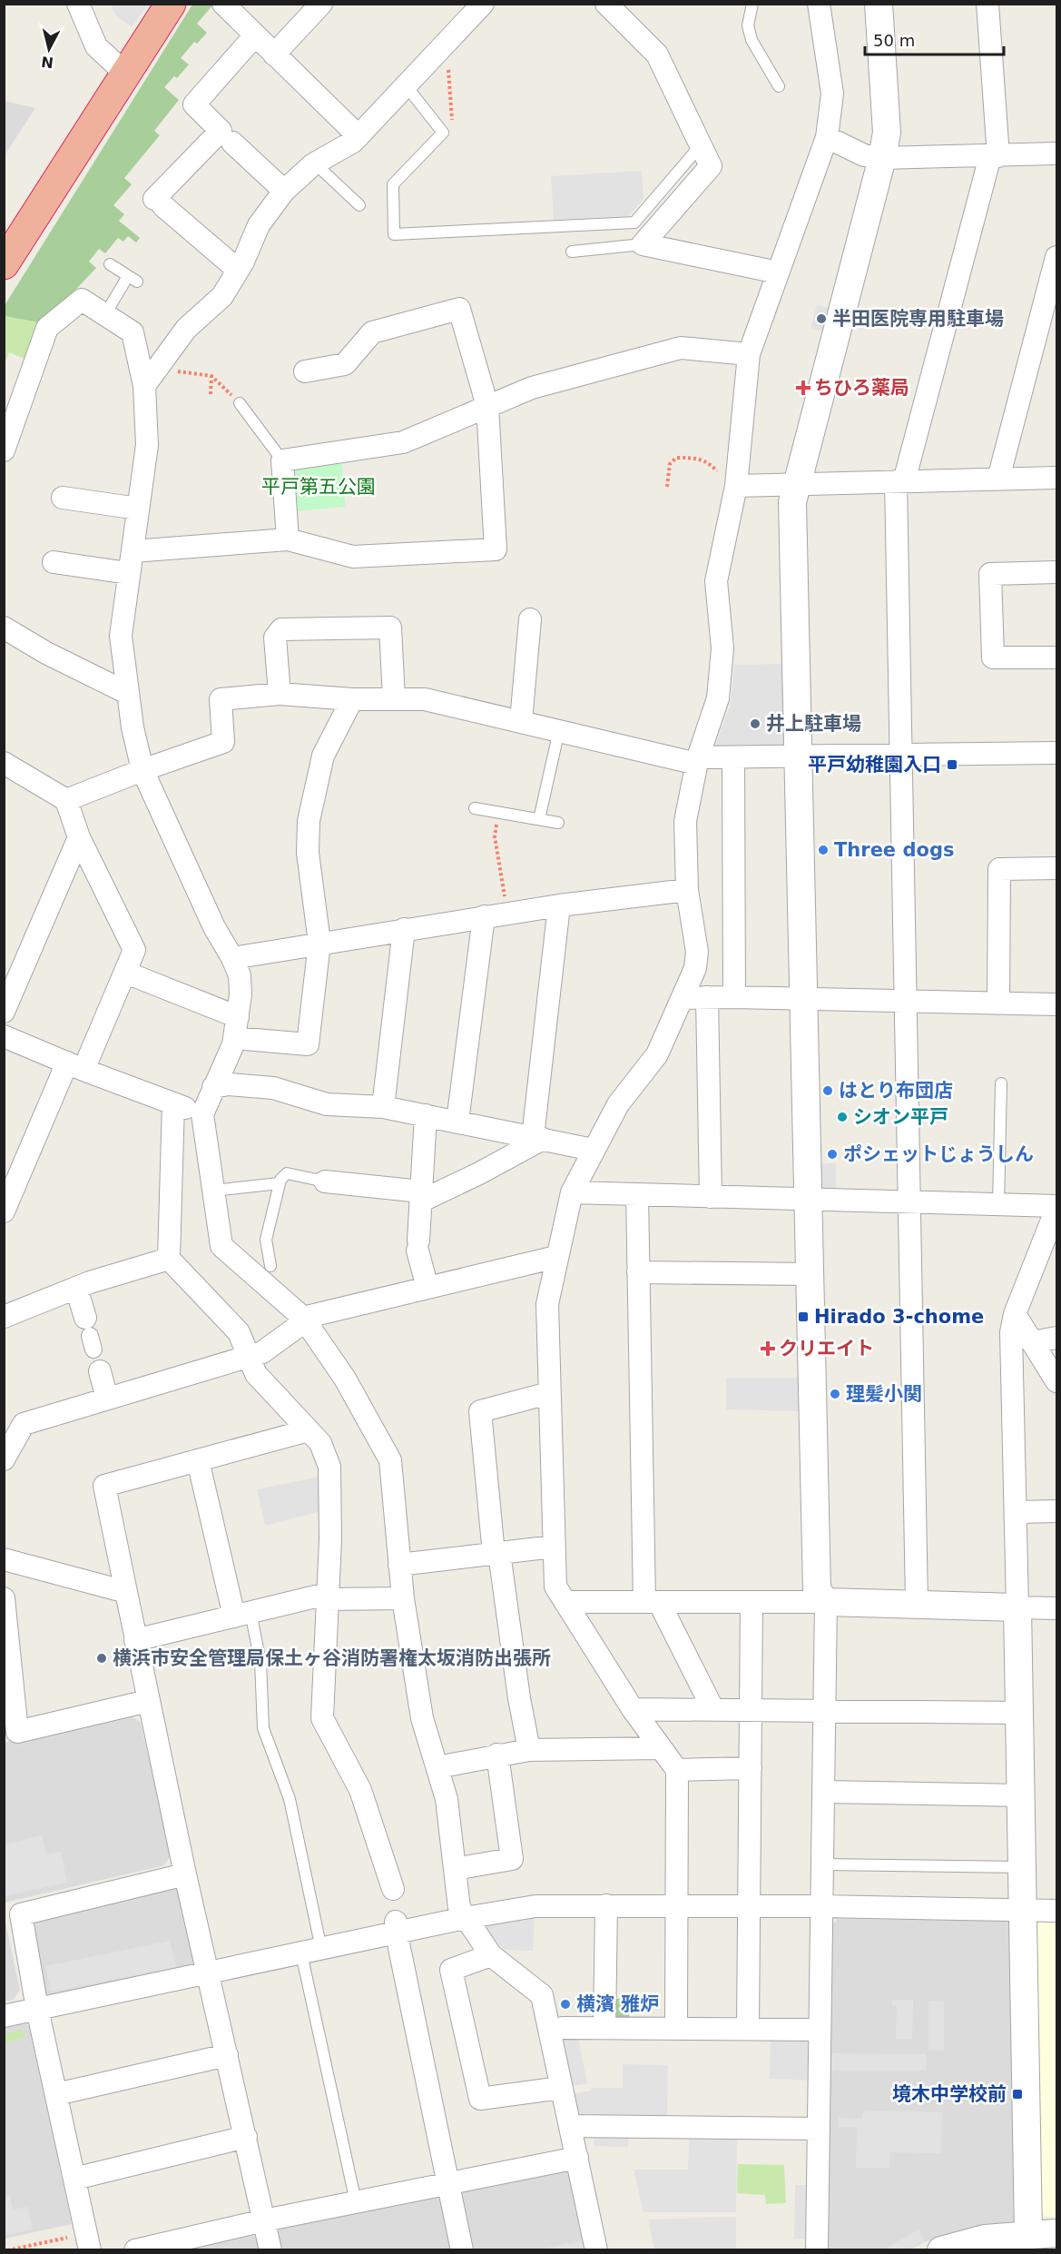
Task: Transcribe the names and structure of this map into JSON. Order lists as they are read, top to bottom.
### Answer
{
  "parks": ["平戸第五公園"],
  "places": {
    "other": [
      "半田医院専用駐車場",
      "井上駐車場",
      "Three dogs",
      "はとり布団店",
      "シオン平戸",
      "ポシェットじょうしん",
      "理髪小関",
      "横浜市安全管理局保土ヶ谷消防署権太坂消防出張所",
      "横濱 雅炉"
    ],
    "health": ["ちひろ薬局", "クリエイト"],
    "transit": ["平戸幼稚園入口", "Hirado 3-chome", "境木中学校前"]
  },
  "scale_bar": "50 m",
  "north": "bottom"
}
